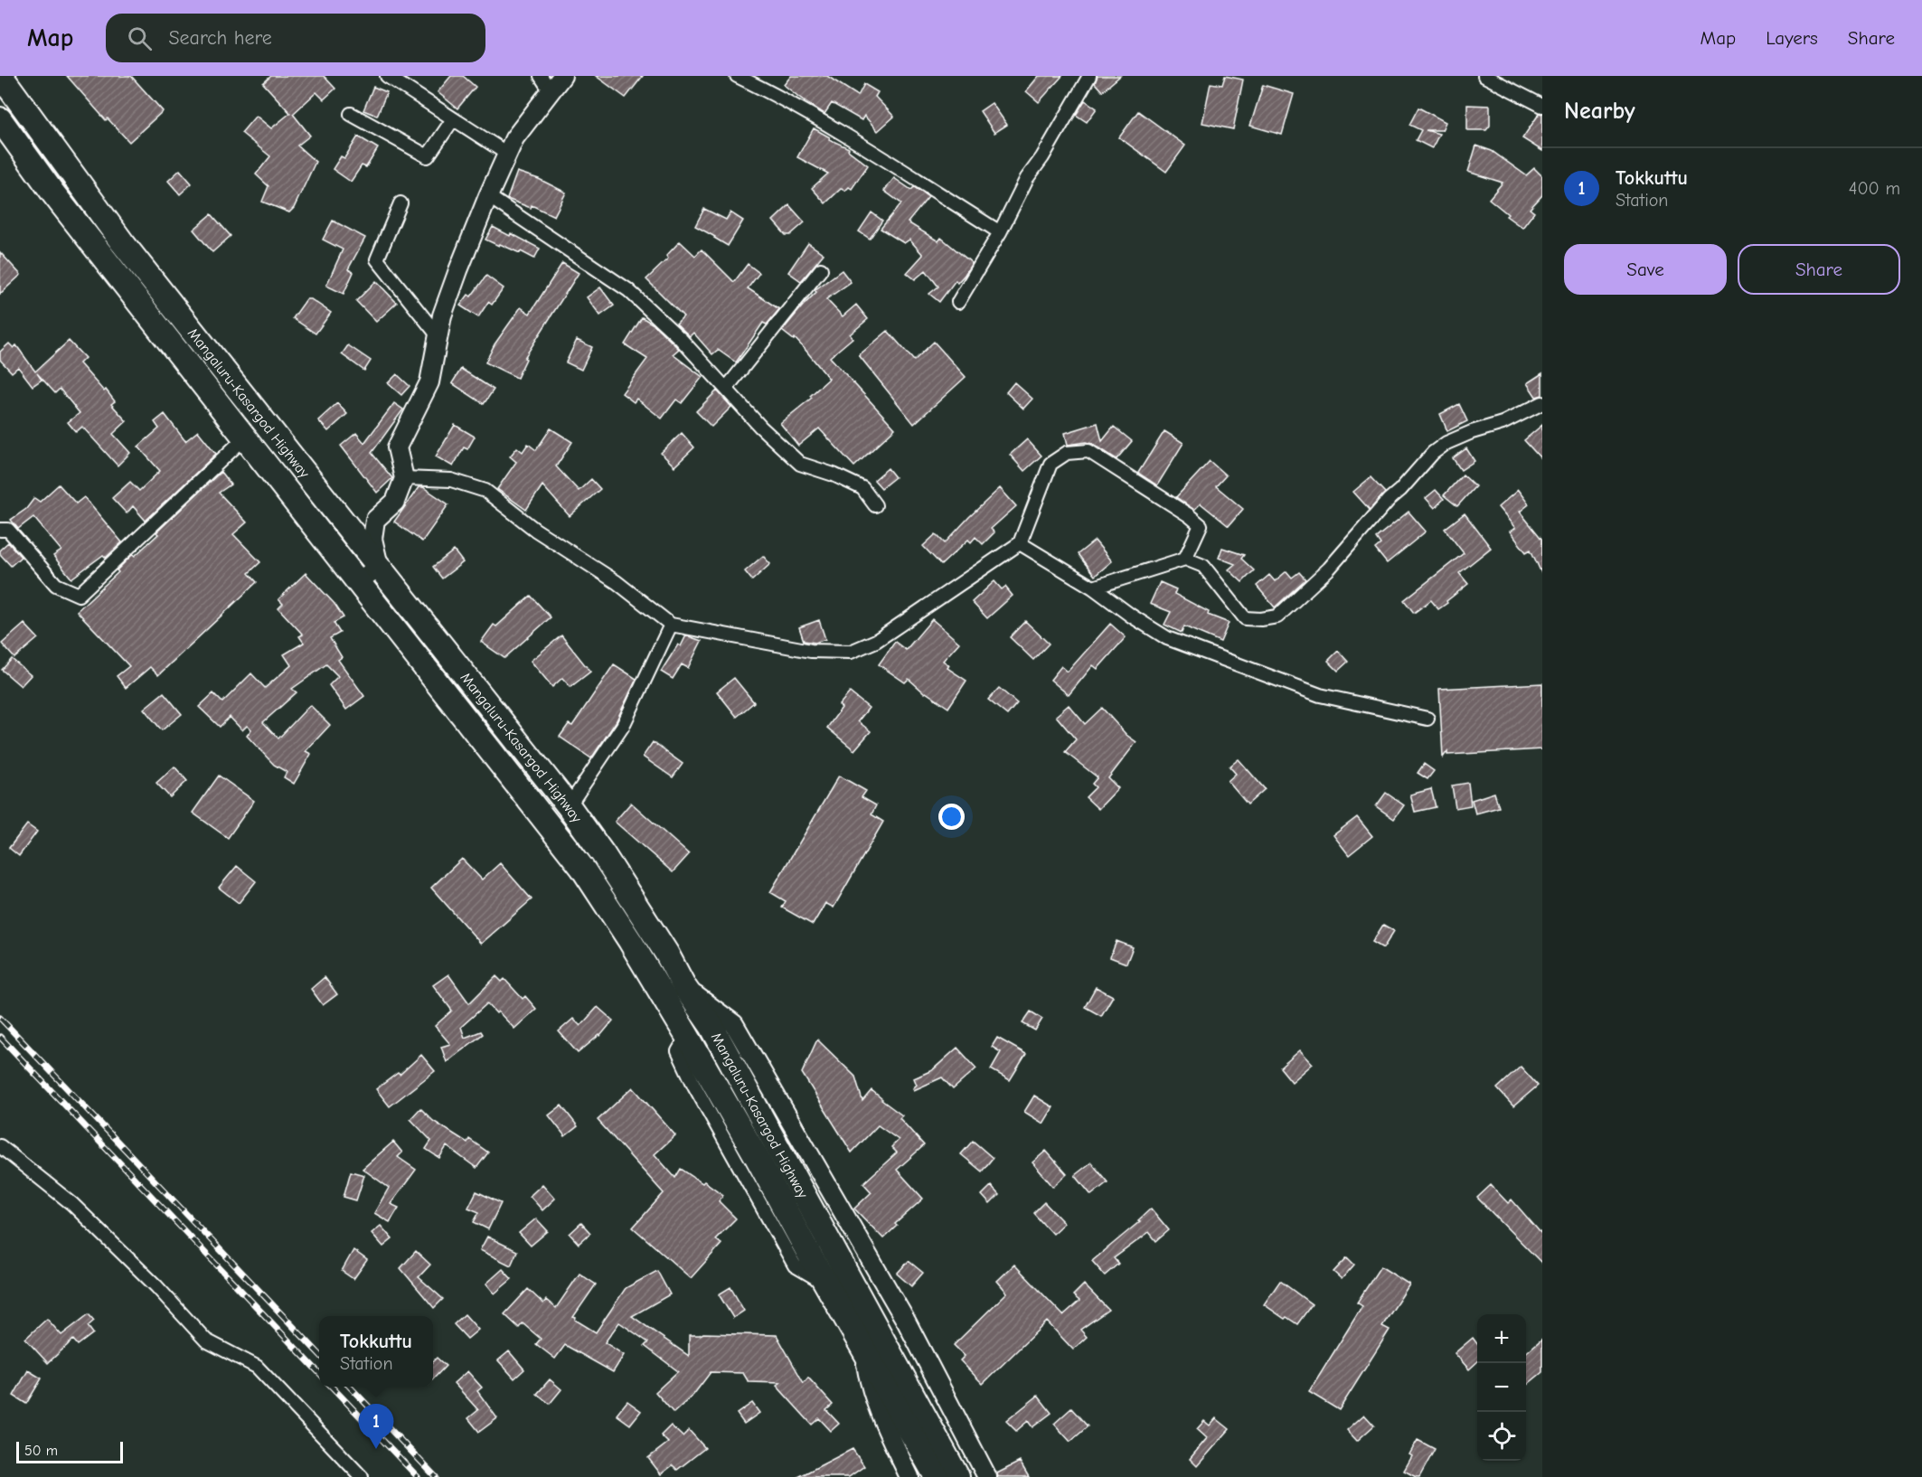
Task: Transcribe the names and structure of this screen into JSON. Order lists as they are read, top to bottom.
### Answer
{
  "streets": {
    "highway": ["Mangaluru-Kasargod Highway"]
  },
  "scale_bar": "50 m",
  "page": {
    "header": "Map",
    "search": "Search here",
    "nav": ["Map", "Layers", "Share"],
    "heading": "Nearby",
    "list": [
      {
        "mark": "1",
        "name": "Tokkuttu",
        "note": "Station",
        "value": "400 m"
      }
    ],
    "buttons": ["Save", "Share"],
    "map_buttons": ["+", "−"],
    "popup": ["Tokkuttu", "Station"],
    "pins": "1",
    "scale": "50 m"
  }
}
